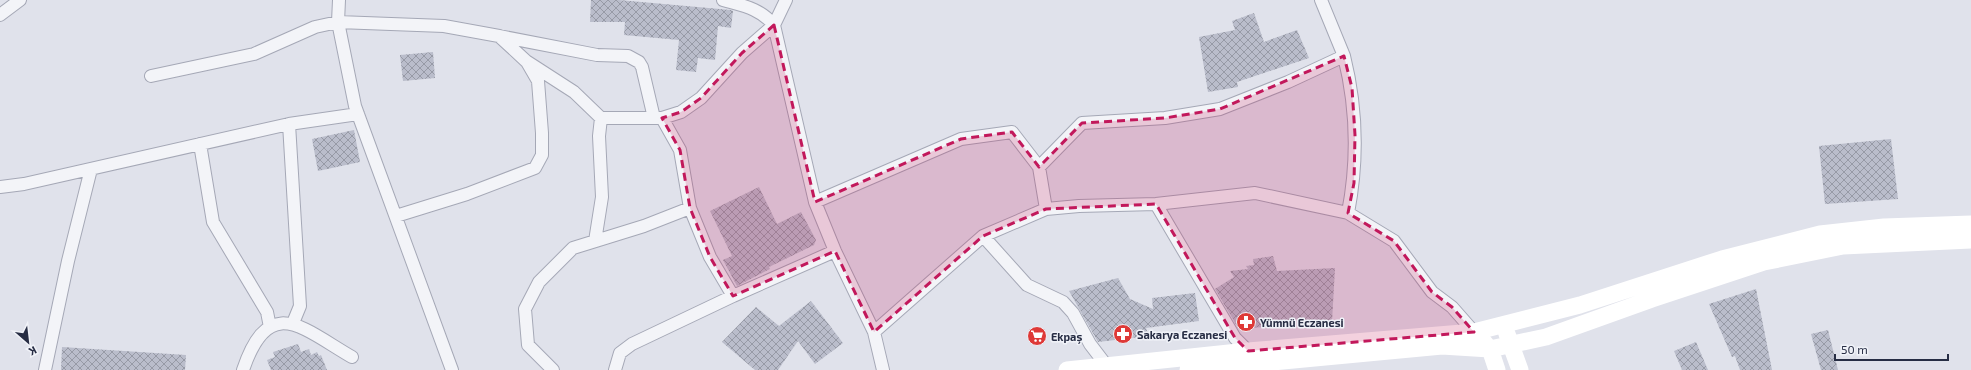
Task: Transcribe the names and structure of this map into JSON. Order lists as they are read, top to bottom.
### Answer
{
  "places": {
    "pharmacy": ["Yümnü Eczanesi", "Sakarya Eczanesi"],
    "supermarket": ["Ekpaş"]
  },
  "scale_bar": "50 m",
  "north": "bottom right"
}
